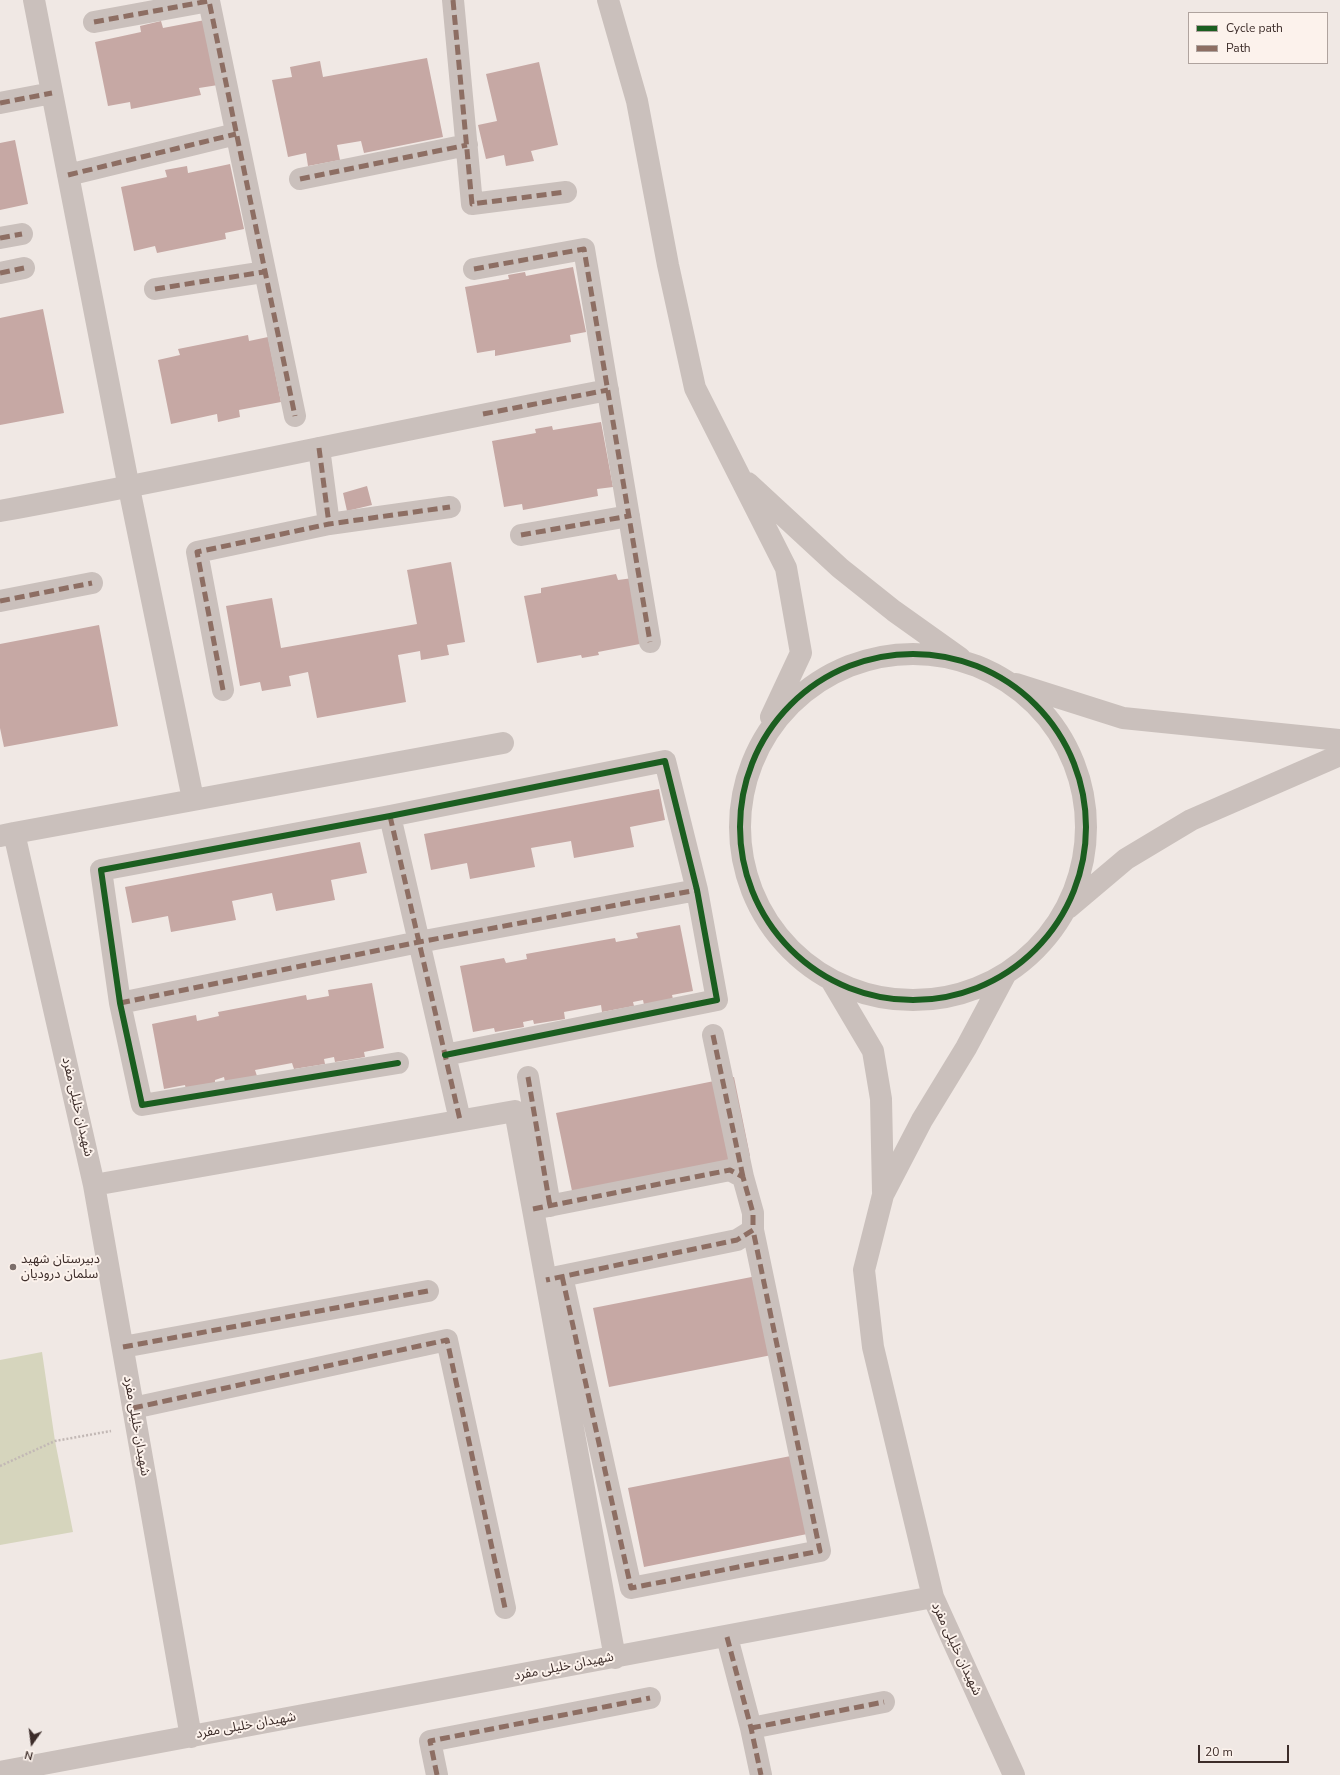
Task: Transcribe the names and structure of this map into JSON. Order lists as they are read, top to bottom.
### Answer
{
  "streets": {
    "street": ["شهیدان خلیلی مفرد"]
  },
  "places": ["دبیرستان شهید سلمان درودیان"],
  "legend": ["Cycle path", "Path"],
  "scale_bar": "20 m",
  "north": "bottom"
}
